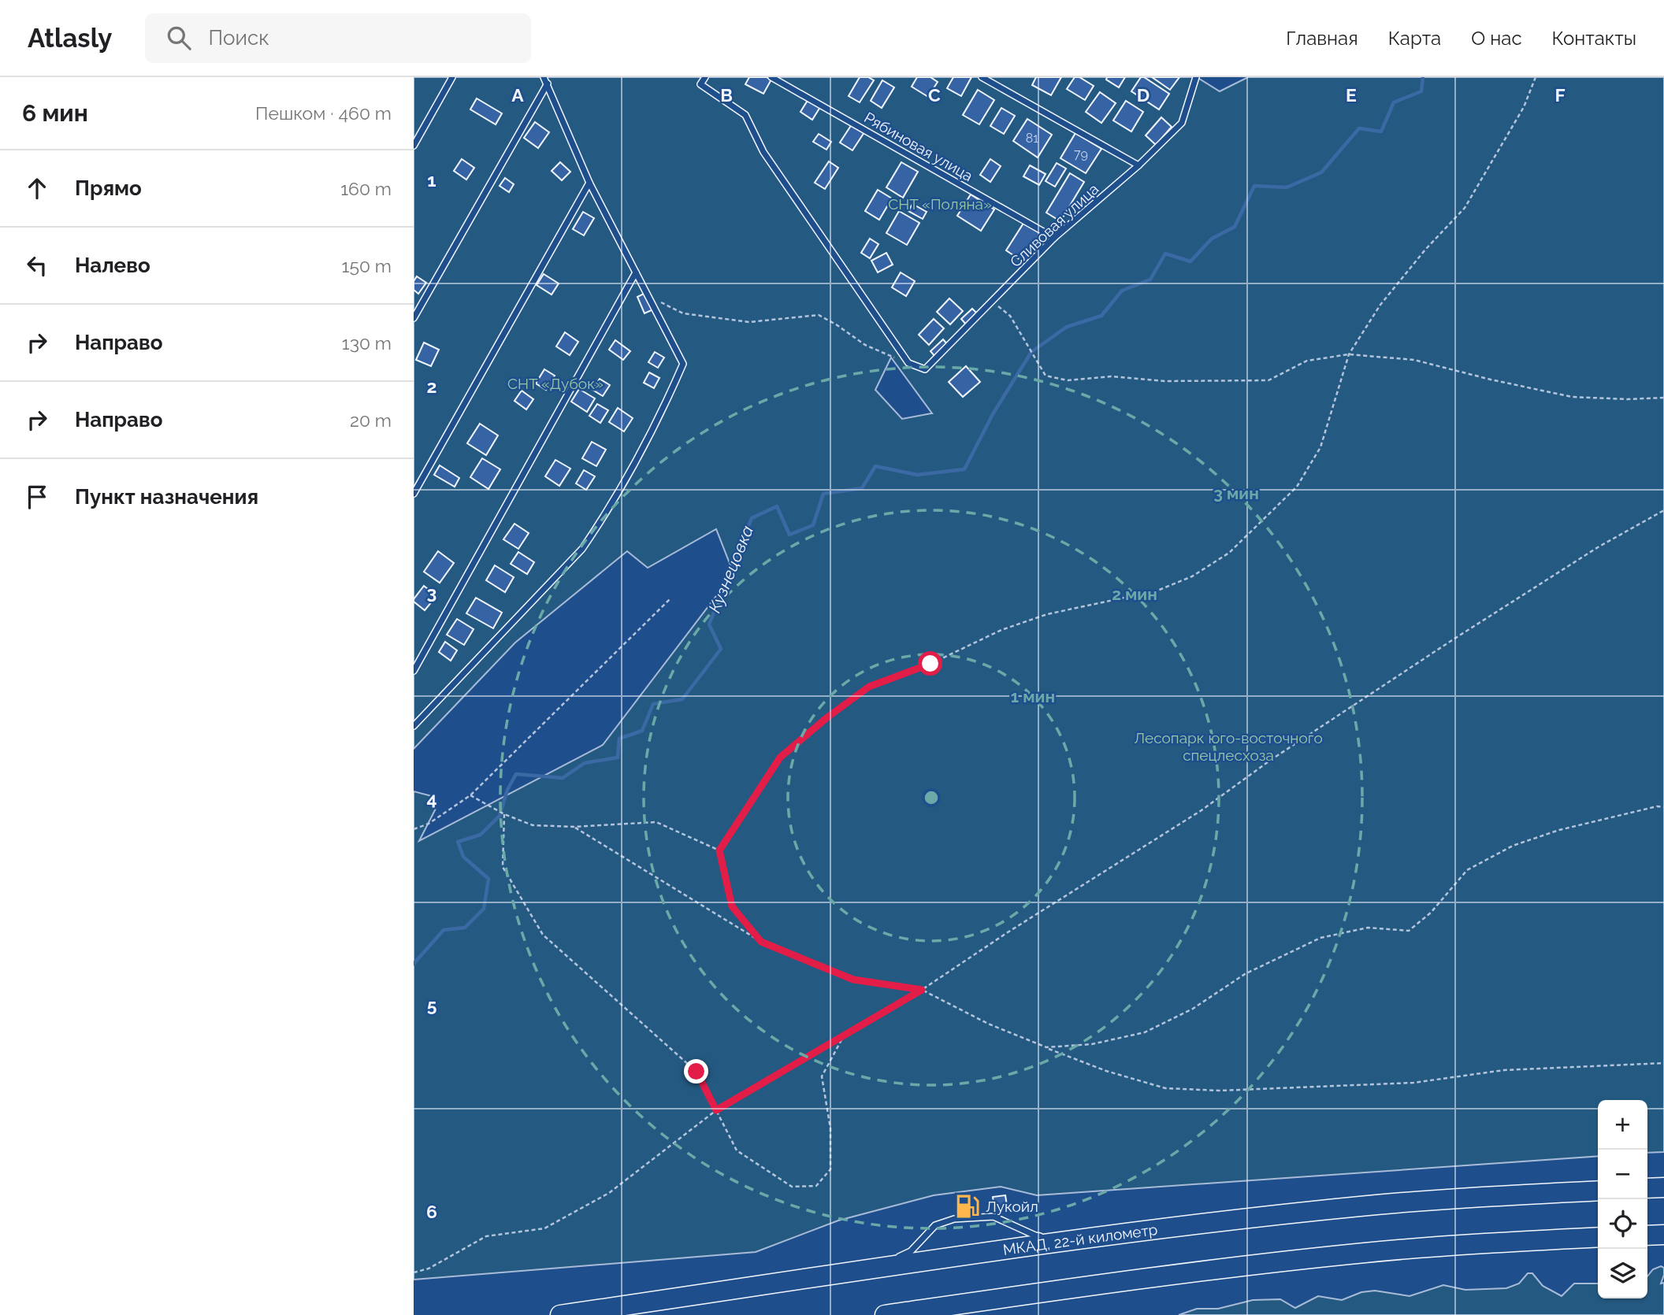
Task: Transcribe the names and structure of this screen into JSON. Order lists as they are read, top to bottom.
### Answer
{
  "streets": {
    "highway": ["МКАД, 22-й километр"],
    "lane": ["Рябиновая улица", "Сливовая улица"]
  },
  "crossings": [
    ["Рябиновая улица", "Сливовая улица"]
  ],
  "water": ["Кузнецовка"],
  "parks": ["СНТ «Поляна»", "СНТ «Дубок»", "Лесопарк юго-восточного спецлесхоза"],
  "places": {
    "fuel station": ["Лукойл"]
  },
  "house_numbers": ["81", "79"],
  "page": {
    "header": "Atlasly",
    "search": "Поиск",
    "nav": [
      "Главная",
      "Карта",
      "О нас",
      "Контакты"
    ],
    "heading": ["6 мин", "Пешком · 460 m"],
    "list": [
      ["Прямо", "160 m"],
      ["Налево", "150 m"],
      ["Направо", "130 m"],
      ["Направо", "20 m"],
      "Пункт назначения"
    ],
    "map_buttons": ["+", "−"]
  },
  "grid": {
    "columns": [
      "A",
      "B",
      "C",
      "D",
      "E",
      "F"
    ],
    "rows": [
      "1",
      "2",
      "3",
      "4",
      "5",
      "6"
    ]
  },
  "rings": ["3 мин", "2 мин", "1 мин"]
}
